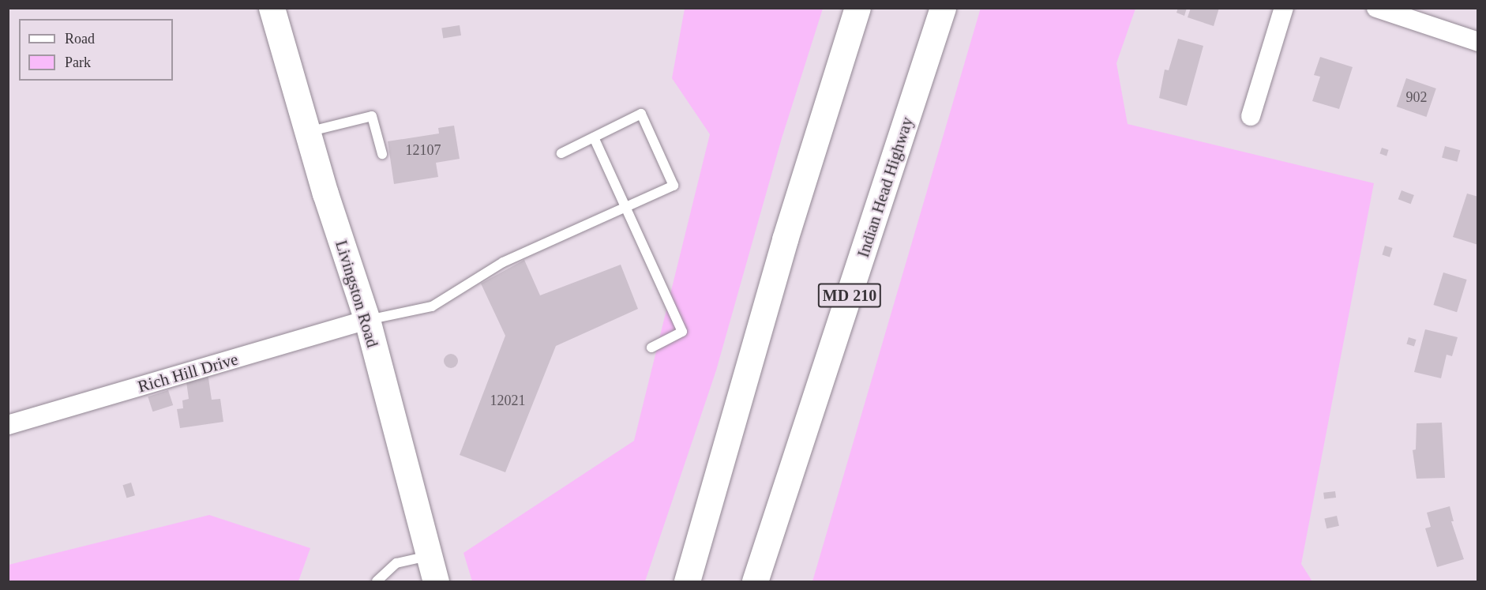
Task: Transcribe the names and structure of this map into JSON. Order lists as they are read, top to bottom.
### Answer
{
  "streets": {
    "main road": ["Indian Head Highway", "Livingston Road", "MD 210"],
    "street": ["Rich Hill Drive"]
  },
  "crossings": [
    ["Livingston Road", "Rich Hill Drive"]
  ],
  "house_numbers": ["902", "12107", "12021"],
  "legend": ["Road", "Park"]
}
